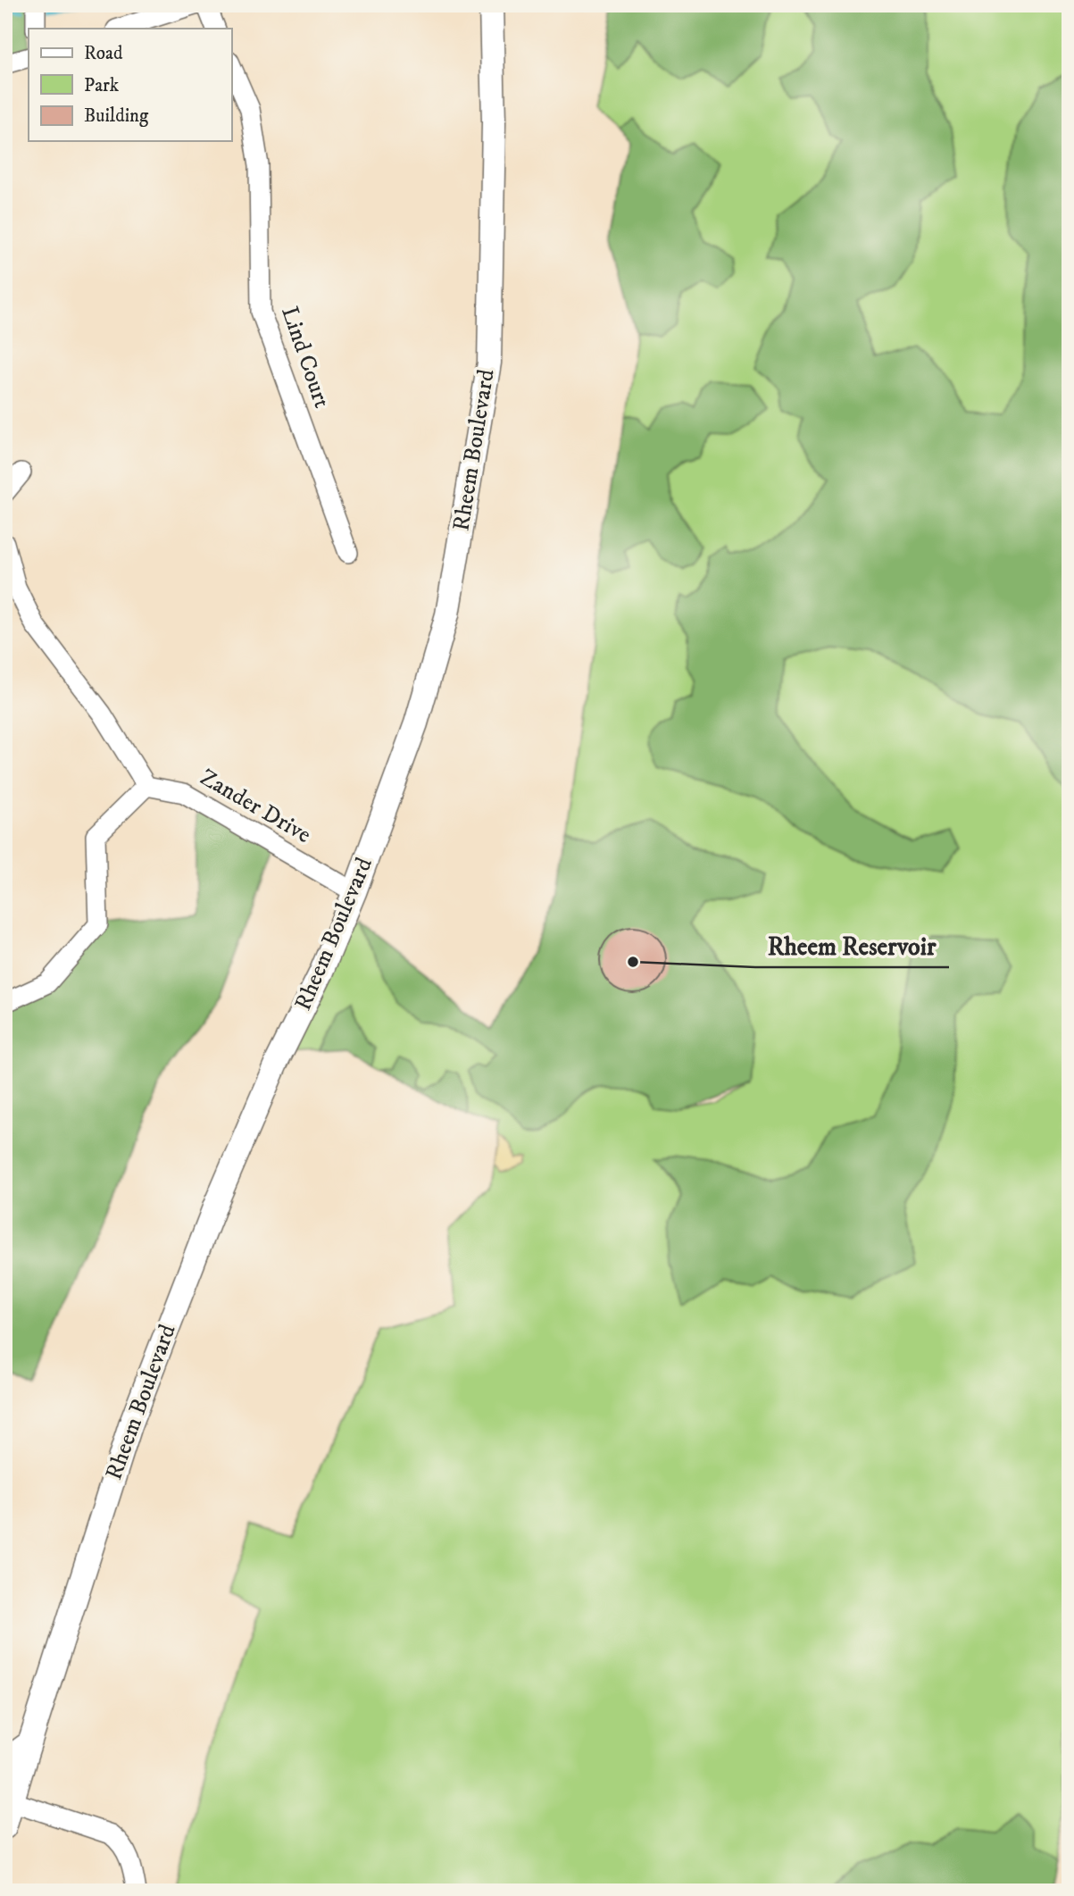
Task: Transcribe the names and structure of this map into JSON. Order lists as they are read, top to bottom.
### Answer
{
  "streets": {
    "street": ["Lind Court", "Rheem Boulevard", "Zander Drive"]
  },
  "crossings": [
    ["Rheem Boulevard", "Zander Drive"]
  ],
  "places": ["Rheem Reservoir"],
  "legend": ["Road", "Park", "Building"]
}
